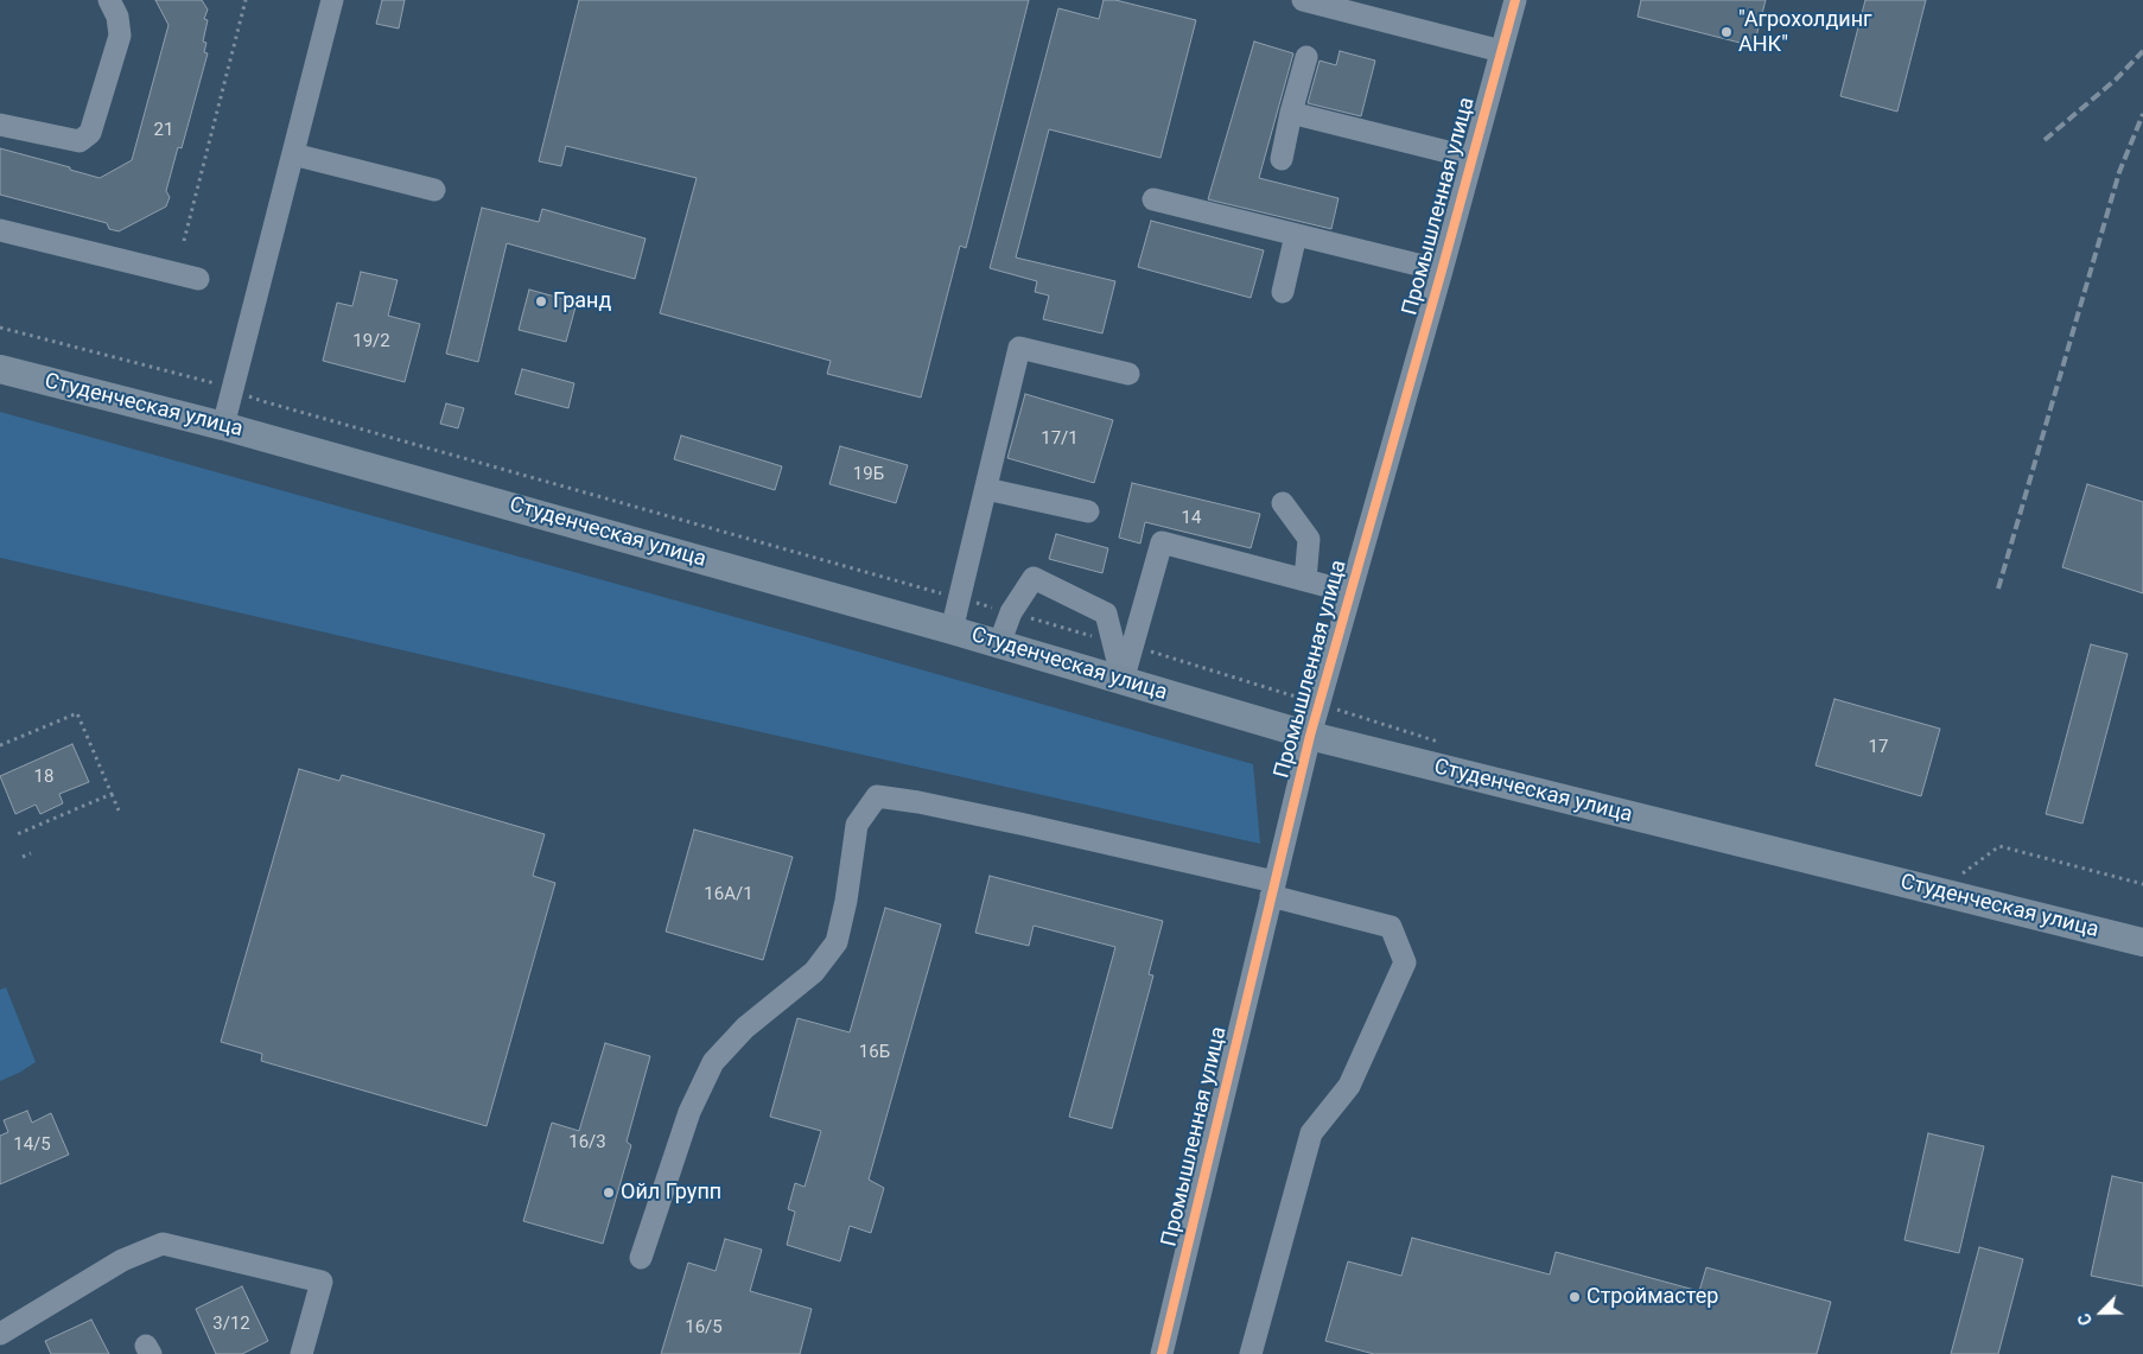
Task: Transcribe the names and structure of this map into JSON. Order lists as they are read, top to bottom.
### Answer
{
  "streets": {
    "main road": ["Студенческая улица"],
    "street": ["Промышленная улица"]
  },
  "crossings": [
    ["Промышленная улица", "Студенческая улица"]
  ],
  "places": [
    "\"Агрохолдинг АНК\"",
    "Гранд",
    "Ойл Групп",
    "Строймастер"
  ],
  "house_numbers": [
    "21",
    "19/2",
    "17/1",
    "19Б",
    "14",
    "17",
    "18",
    "16А/1",
    "16Б",
    "16/3",
    "14/5",
    "3/12",
    "16/5"
  ],
  "north": "bottom left"
}
